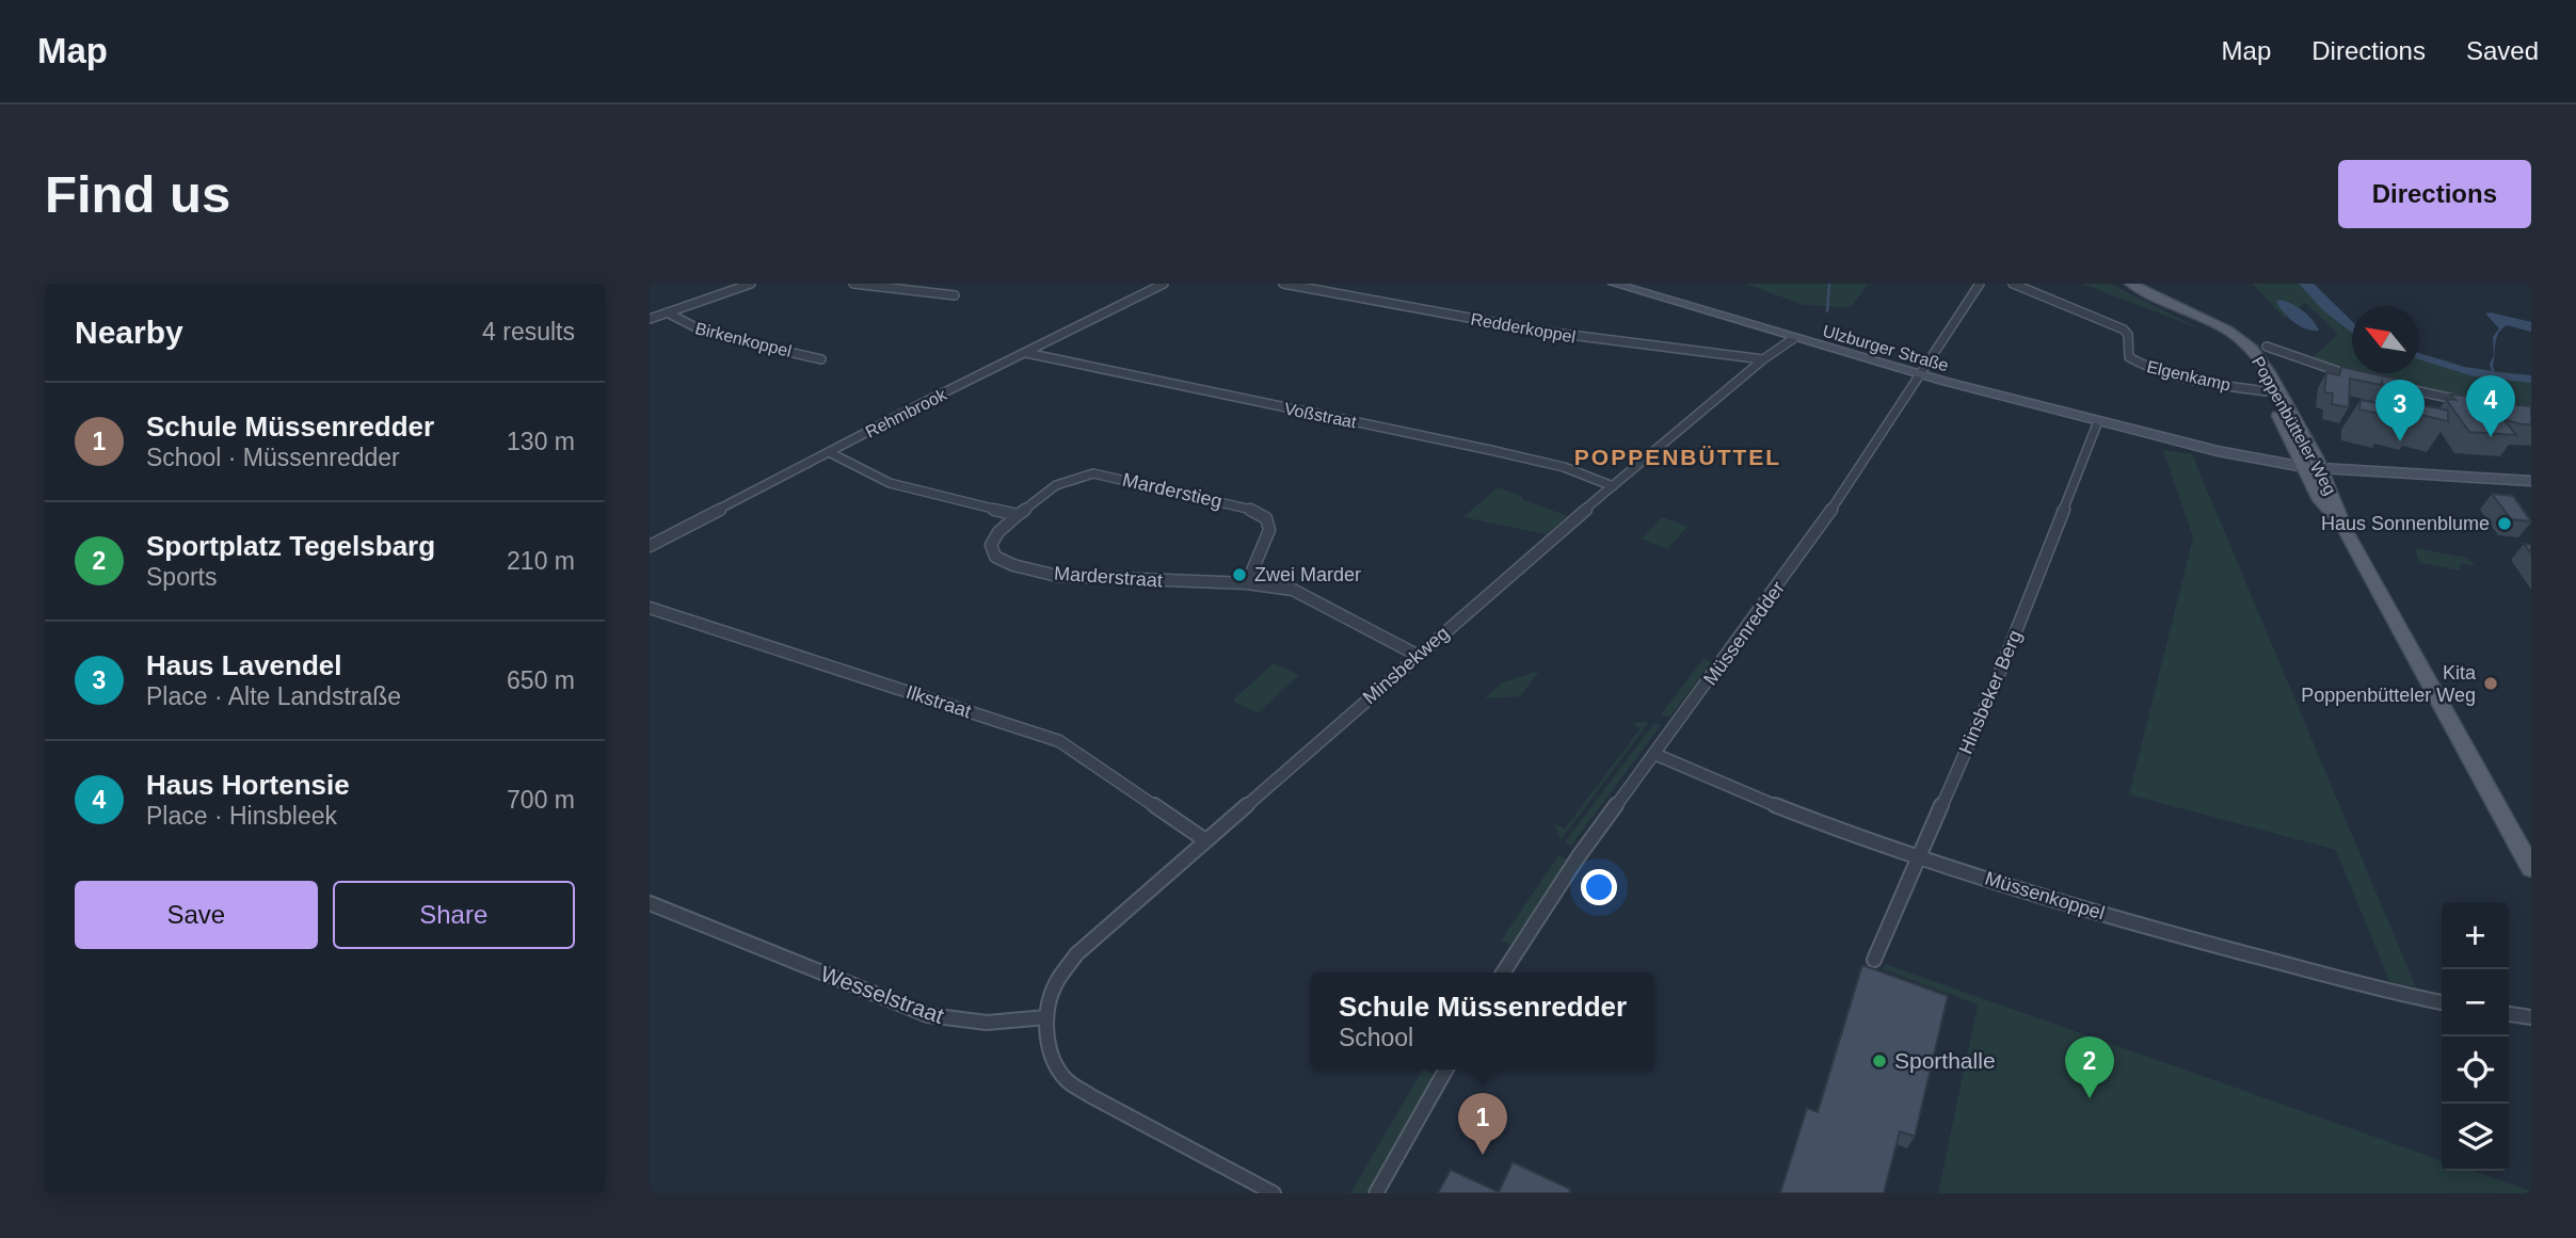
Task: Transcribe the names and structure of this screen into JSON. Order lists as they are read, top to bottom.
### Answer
{
  "streets": {
    "main road": ["Ulzburger Straße", "Poppenbütteler Weg"],
    "street": [
      "Redderkoppel",
      "Birkenkoppel",
      "Elgenkamp",
      "Rehmbrook",
      "Voßstraat",
      "Marderstieg",
      "Marderstraat",
      "Müssenredder",
      "Minsbekweg",
      "Hinsbeker Berg",
      "Ilkstraat",
      "Müssenkoppel",
      "Wesselstraat"
    ]
  },
  "crossings": [
    ["Redderkoppel", "Minsbekweg"],
    ["Ulzburger Straße", "Poppenbütteler Weg"],
    ["Ulzburger Straße", "Müssenredder"],
    ["Ulzburger Straße", "Minsbekweg"],
    ["Ulzburger Straße", "Hinsbeker Berg"],
    ["Elgenkamp", "Poppenbütteler Weg"],
    ["Rehmbrook", "Voßstraat"],
    ["Voßstraat", "Minsbekweg"],
    ["Marderstieg", "Marderstraat"],
    ["Marderstraat", "Minsbekweg"],
    ["Müssenredder", "Müssenkoppel"],
    ["Minsbekweg", "Ilkstraat"],
    ["Minsbekweg", "Wesselstraat"],
    ["Hinsbeker Berg", "Müssenkoppel"]
  ],
  "districts": ["POPPENBÜTTEL"],
  "places": [
    "Haus Sonnenblume",
    "Zwei Marder",
    "Kita Poppenbütteler Weg",
    "Sporthalle"
  ],
  "north": "top left",
  "page": {
    "header": "Map",
    "nav": ["Map", "Directions", "Saved"],
    "buttons": [
      "Directions",
      ["Save", "Share"]
    ],
    "title": "Find us",
    "heading": ["Nearby", "4 results"],
    "pins": [
      "4",
      "3",
      "2",
      "1"
    ],
    "list": [
      {
        "mark": "1",
        "name": "Schule Müssenredder",
        "note": "School · Müssenredder",
        "value": "130 m"
      },
      {
        "mark": "2",
        "name": "Sportplatz Tegelsbarg",
        "note": "Sports",
        "value": "210 m"
      },
      {
        "mark": "3",
        "name": "Haus Lavendel",
        "note": "Place · Alte Landstraße",
        "value": "650 m"
      },
      {
        "mark": "4",
        "name": "Haus Hortensie",
        "note": "Place · Hinsbleek",
        "value": "700 m"
      }
    ],
    "map_buttons": ["+", "−"],
    "popup": ["Schule Müssenredder", "School"]
  }
}
